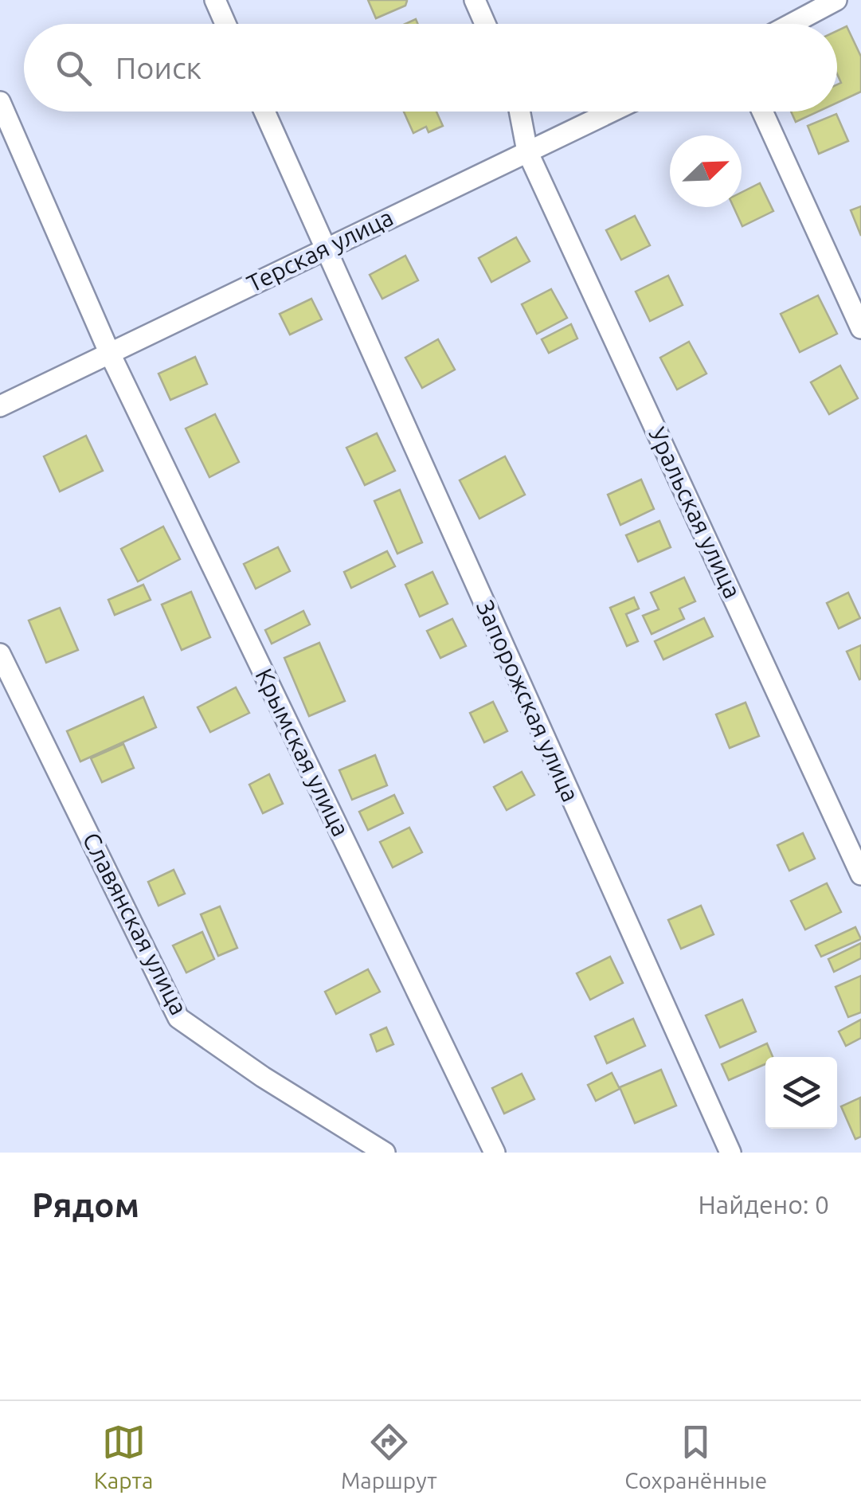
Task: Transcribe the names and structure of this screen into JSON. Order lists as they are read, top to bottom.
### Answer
{
  "streets": {
    "street": [
      "Терская улица",
      "Уральская улица",
      "Запорожская улица",
      "Крымская улица",
      "Славянская улица"
    ]
  },
  "crossings": [
    ["Терская улица", "Уральская улица"],
    ["Терская улица", "Запорожская улица"],
    ["Терская улица", "Крымская улица"]
  ],
  "north": "top right",
  "page": {
    "search": "Поиск",
    "heading": ["Рядом", "Найдено: 0"],
    "nav": ["Карта", "Маршрут", "Сохранённые"]
  }
}
